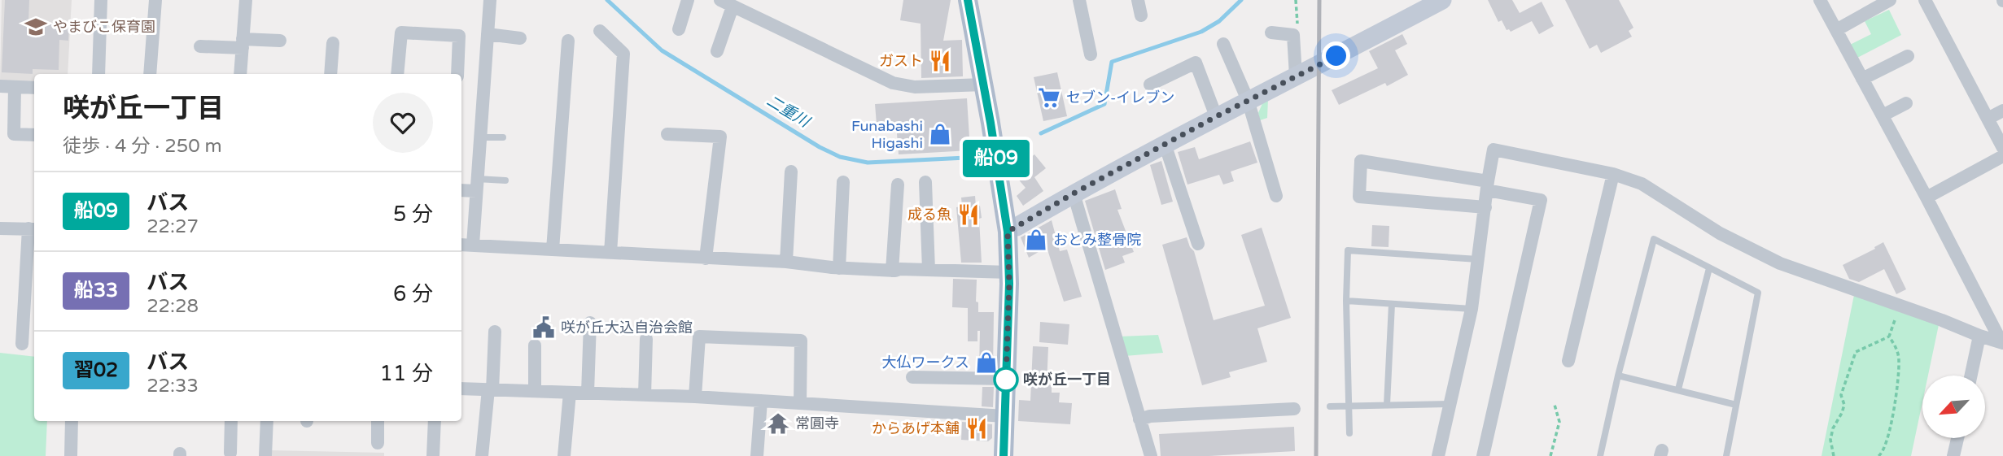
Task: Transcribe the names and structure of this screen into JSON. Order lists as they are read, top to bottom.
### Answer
{
  "water": ["二重川"],
  "places": {
    "school or university": ["やまびこ保育園"],
    "restaurant": ["ガスト", "成る魚", "からあげ本舗"],
    "supermarket": ["セブン-イレブン"],
    "shop": ["Funabashi Higashi", "おとみ整骨院", "大仏ワークス"],
    "public building": ["咲が丘大込自治会館"],
    "other": ["咲が丘一丁目"],
    "temple": ["常圓寺"]
  },
  "lines": ["bus line 船09"],
  "north": "bottom left",
  "page": {
    "on_map": "船09",
    "heading": ["咲が丘一丁目", "徒歩 · 4 分 · 250 m"],
    "list": [
      {
        "mark": "船09",
        "name": "バス",
        "note": "22:27",
        "value": "5 分"
      },
      {
        "mark": "船33",
        "name": "バス",
        "note": "22:28",
        "value": "6 分"
      },
      {
        "mark": "習02",
        "name": "バス",
        "note": "22:33",
        "value": "11 分"
      }
    ]
  }
}
